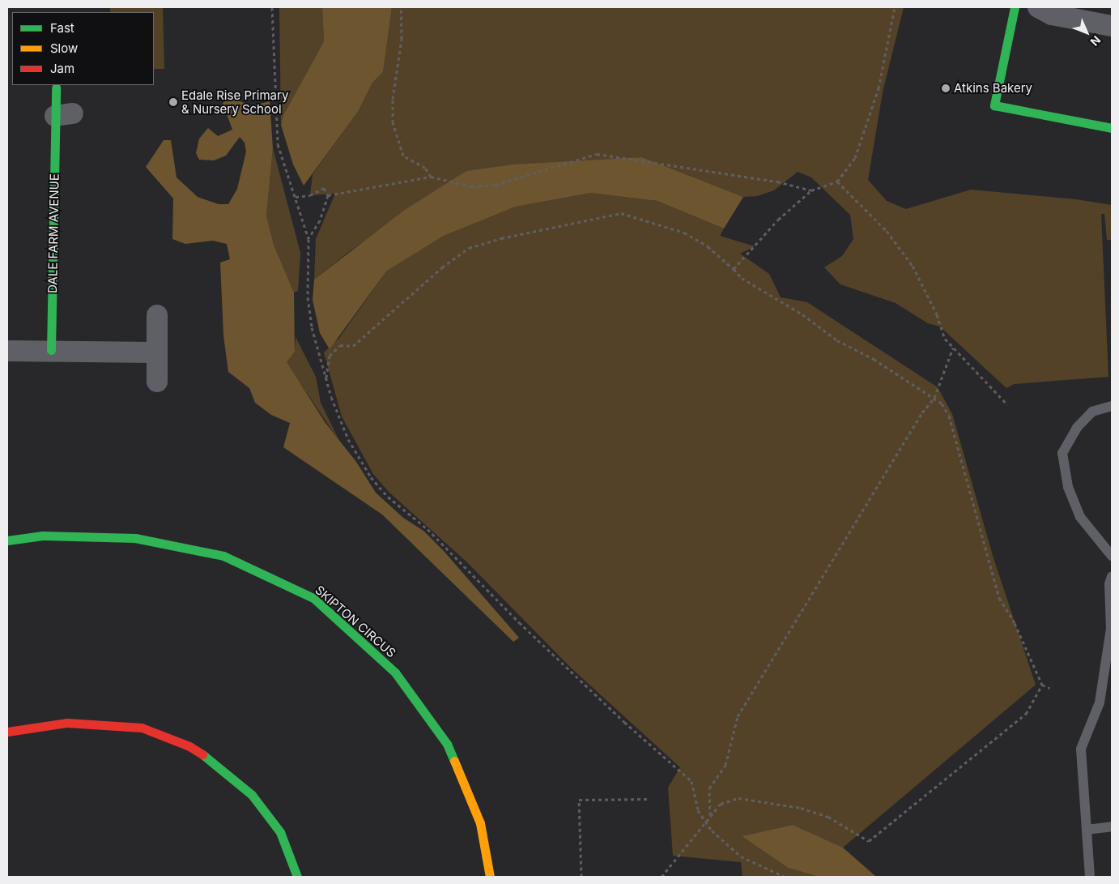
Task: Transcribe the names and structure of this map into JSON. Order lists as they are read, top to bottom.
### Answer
{
  "streets": {
    "street": ["DALE FARM AVENUE", "SKIPTON CIRCUS"]
  },
  "places": ["Atkins Bakery", "Edale Rise Primary & Nursery School"],
  "legend": ["Fast", "Slow", "Jam"],
  "north": "bottom right"
}
